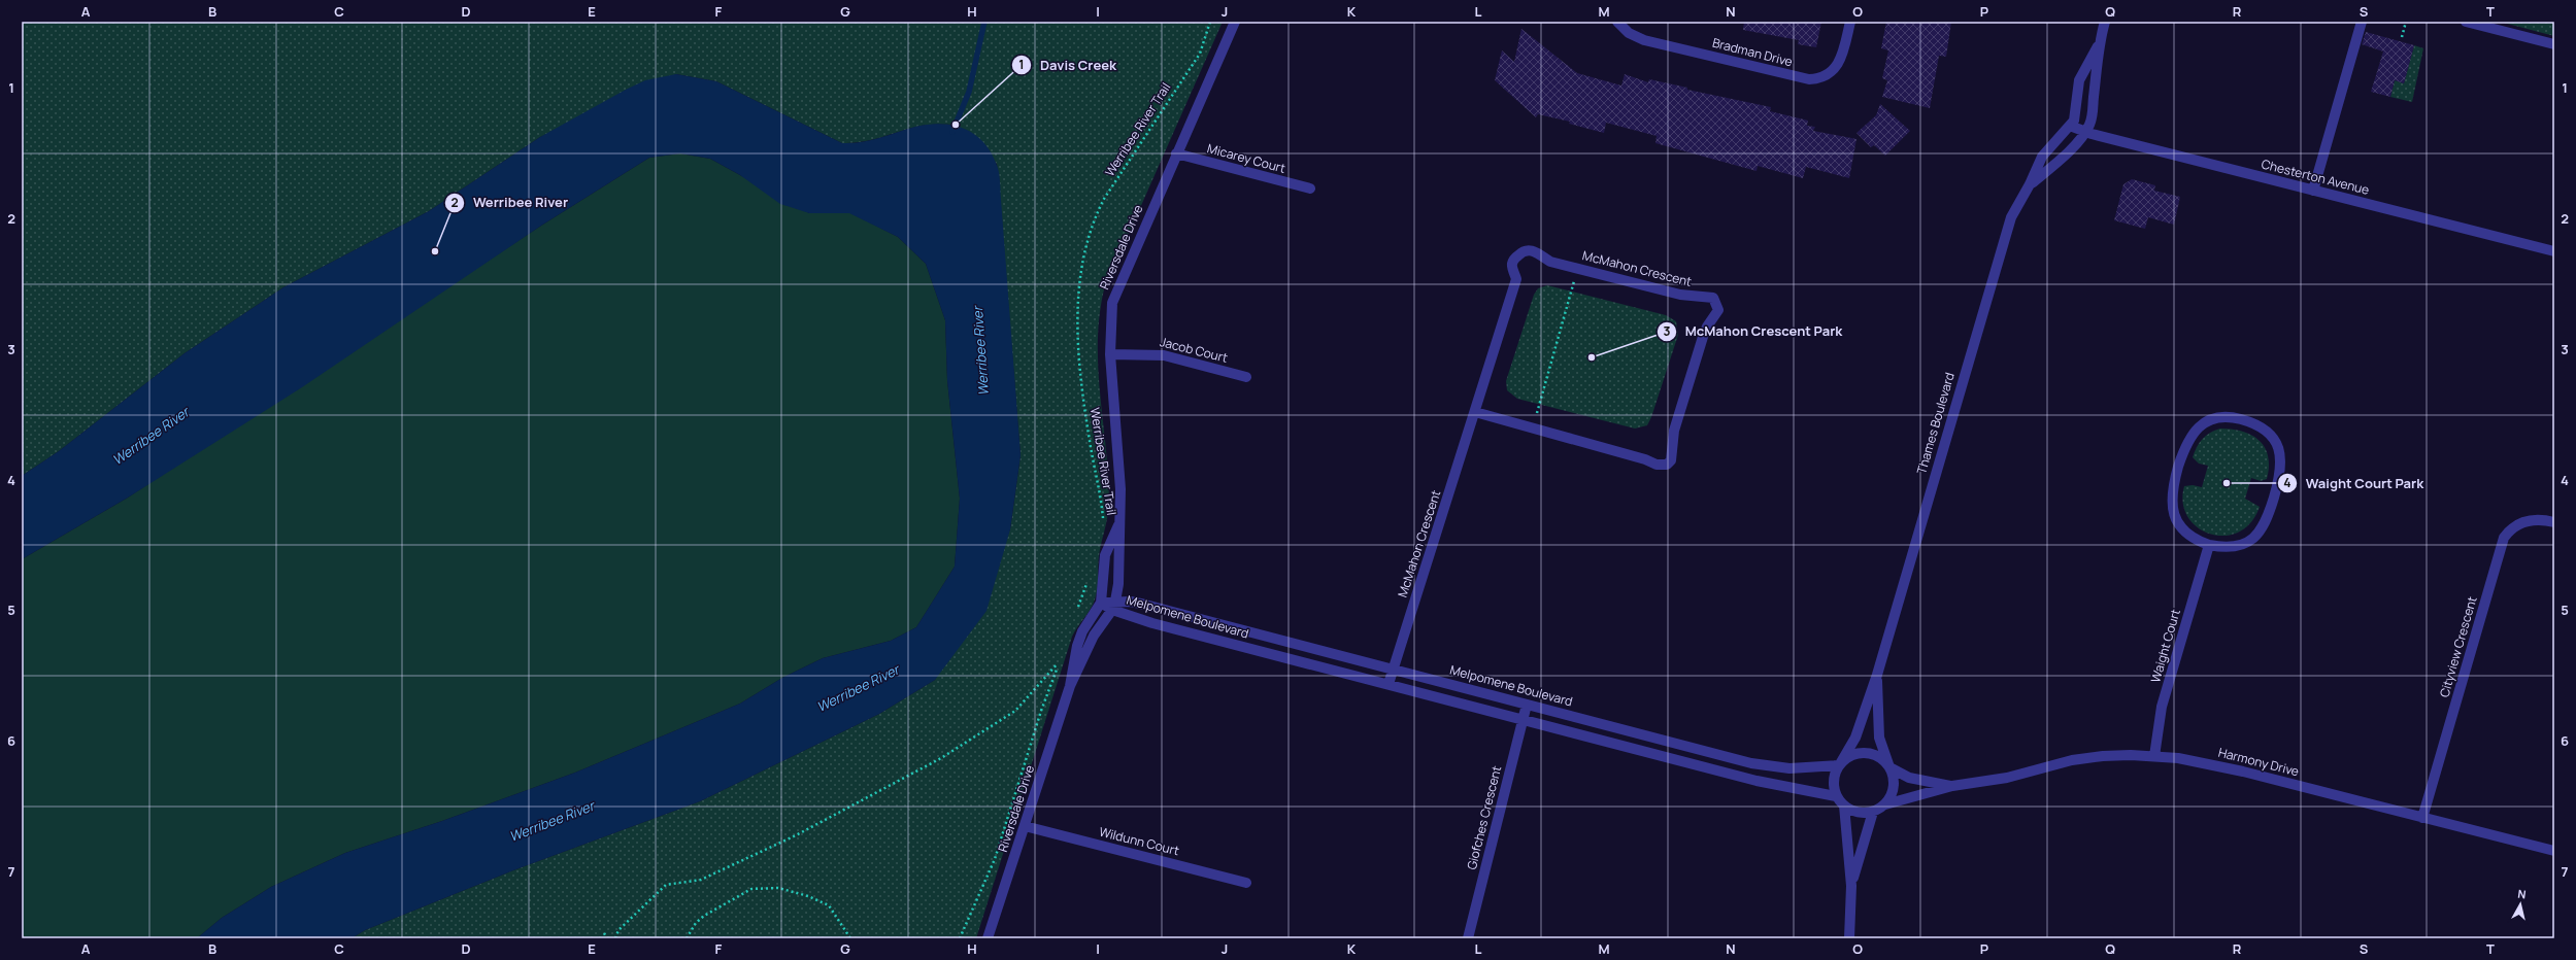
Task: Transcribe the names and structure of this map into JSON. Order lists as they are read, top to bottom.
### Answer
{
  "streets": {
    "street": [
      "Bradman Drive",
      "Micarey Court",
      "Chesterton Avenue",
      "Riversdale Drive",
      "McMahon Crescent",
      "Jacob Court",
      "Thames Boulevard",
      "Melpomene Boulevard",
      "Waight Court",
      "Cityview Crescent",
      "Harmony Drive",
      "Giofches Crescent",
      "Wildunn Court"
    ],
    "path": ["Werribee River Trail"]
  },
  "crossings": [
    ["Micarey Court", "Riversdale Drive"],
    ["Chesterton Avenue", "Thames Boulevard"],
    ["Riversdale Drive", "Jacob Court"],
    ["Riversdale Drive", "Melpomene Boulevard"],
    ["Riversdale Drive", "Wildunn Court"],
    ["McMahon Crescent", "Melpomene Boulevard"],
    ["Thames Boulevard", "Melpomene Boulevard"],
    ["Thames Boulevard", "Harmony Drive"],
    ["Melpomene Boulevard", "Harmony Drive"],
    ["Melpomene Boulevard", "Giofches Crescent"],
    ["Waight Court", "Harmony Drive"],
    ["Cityview Crescent", "Harmony Drive"]
  ],
  "water": ["Werribee River"],
  "places": [
    "Davis Creek",
    "Werribee River",
    "McMahon Crescent Park",
    "Waight Court Park"
  ],
  "north": "top",
  "grid": {
    "columns": [
      "A",
      "B",
      "C",
      "D",
      "E",
      "F",
      "G",
      "H",
      "I",
      "J",
      "K",
      "L",
      "M",
      "N",
      "O",
      "P",
      "Q",
      "R",
      "S",
      "T"
    ],
    "rows": [
      "1",
      "2",
      "3",
      "4",
      "5",
      "6",
      "7"
    ]
  }
}
